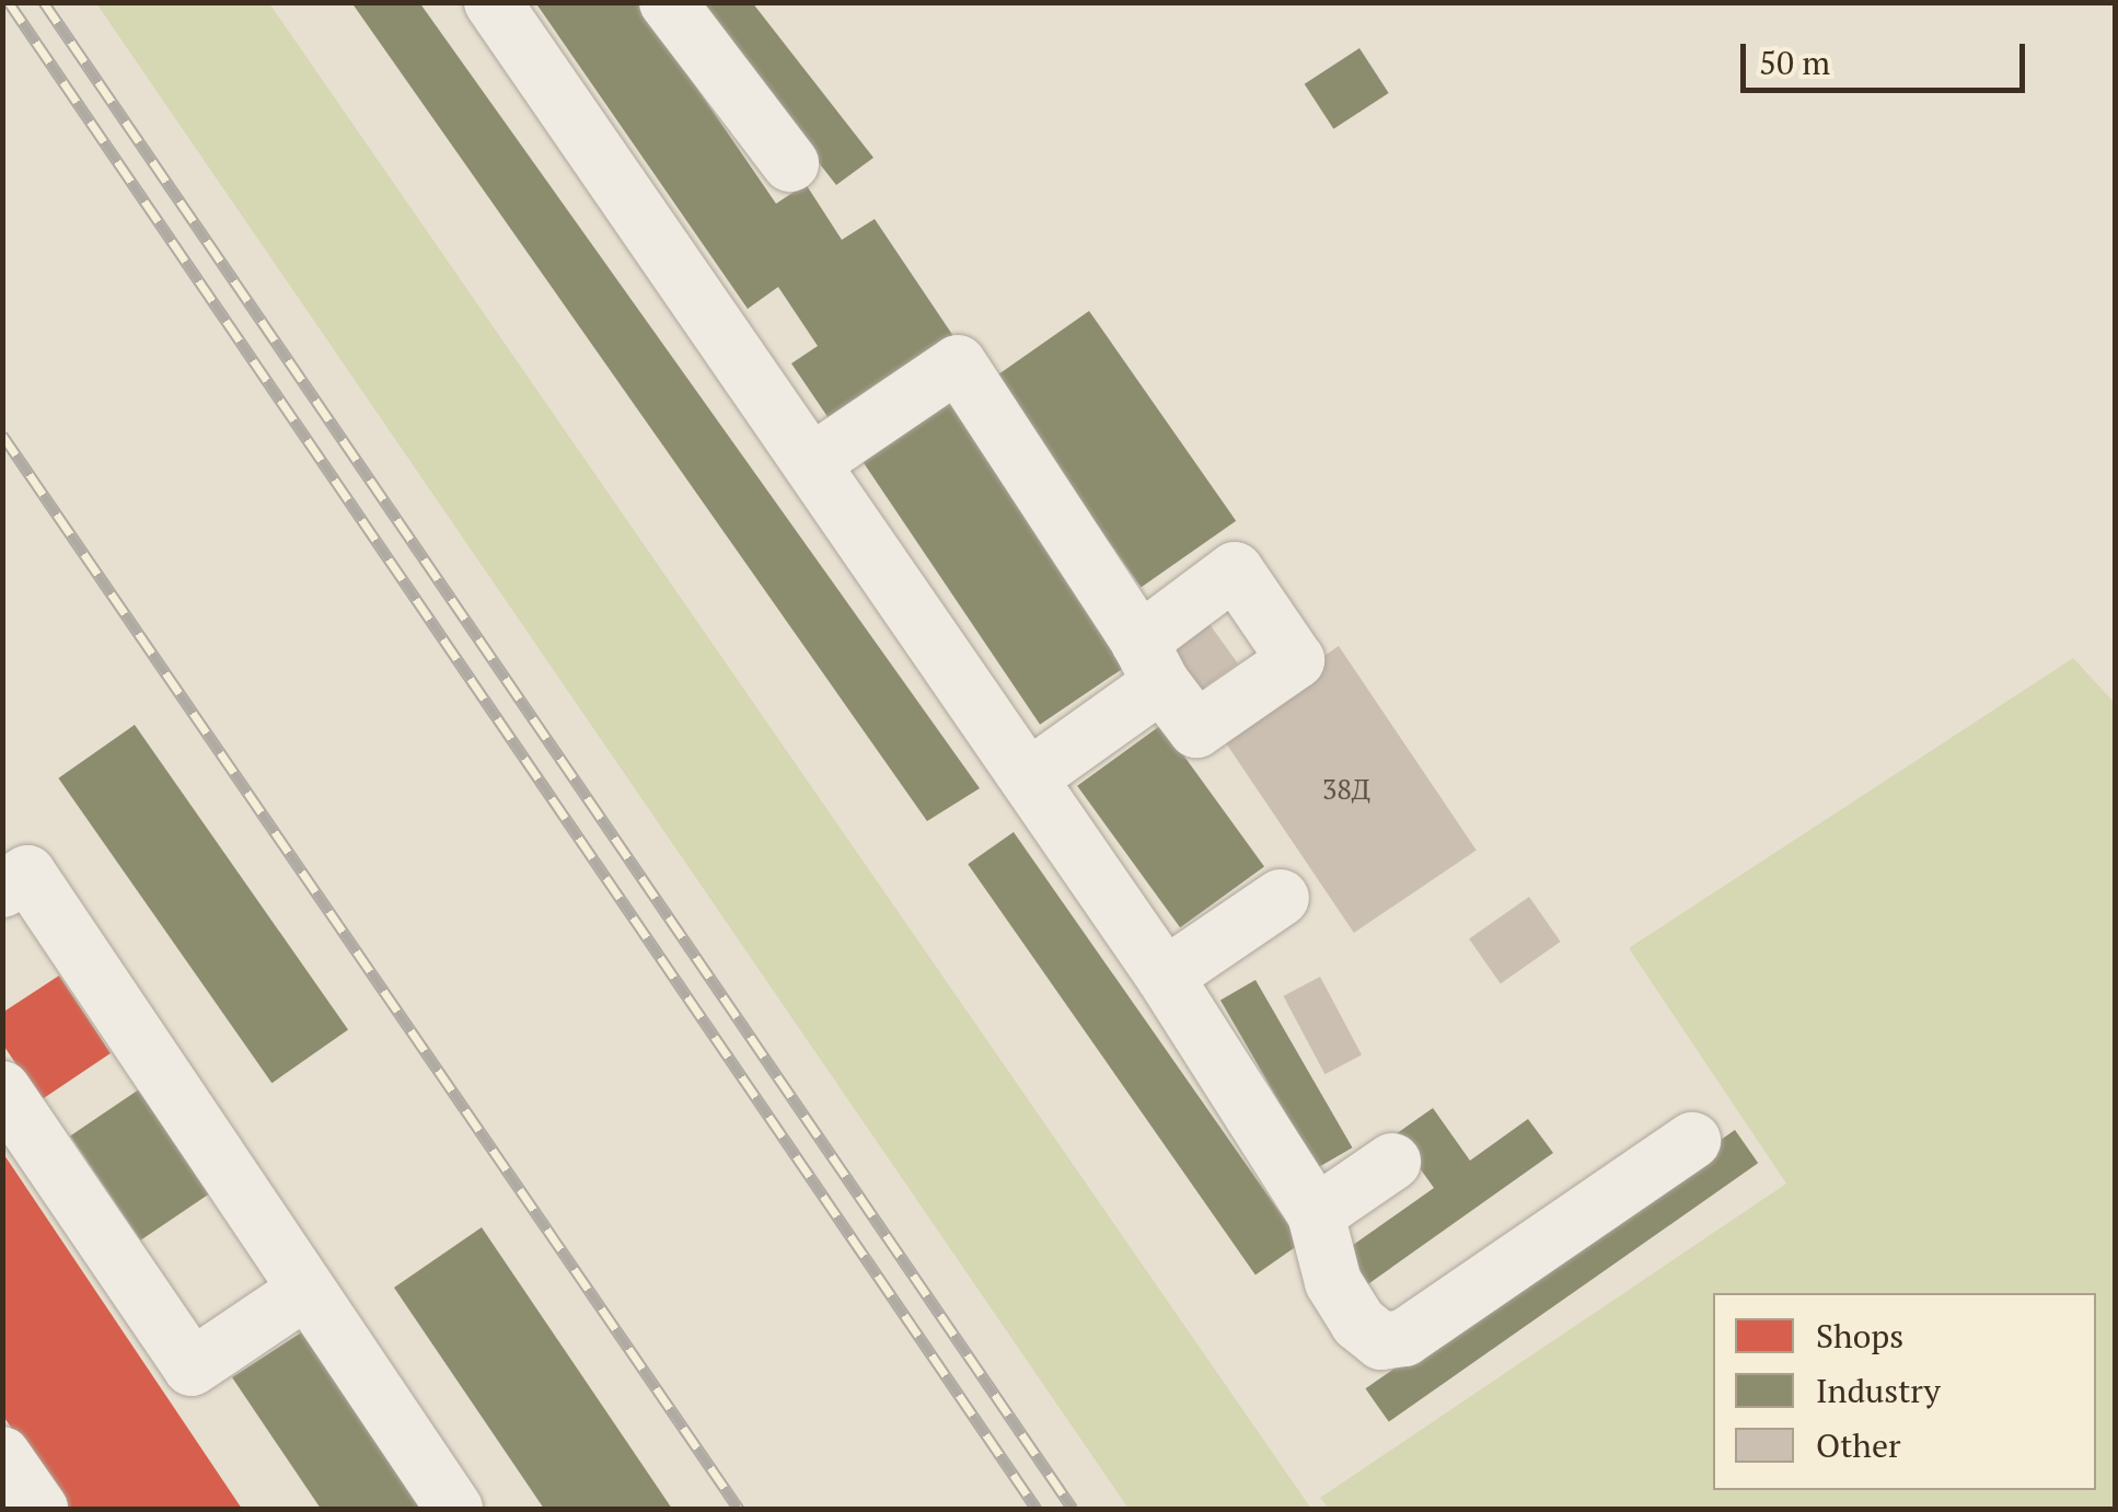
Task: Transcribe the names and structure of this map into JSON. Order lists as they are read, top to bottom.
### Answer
{
  "house_numbers": ["38Д"],
  "legend": ["Shops", "Industry", "Other"],
  "scale_bar": "50 m"
}
